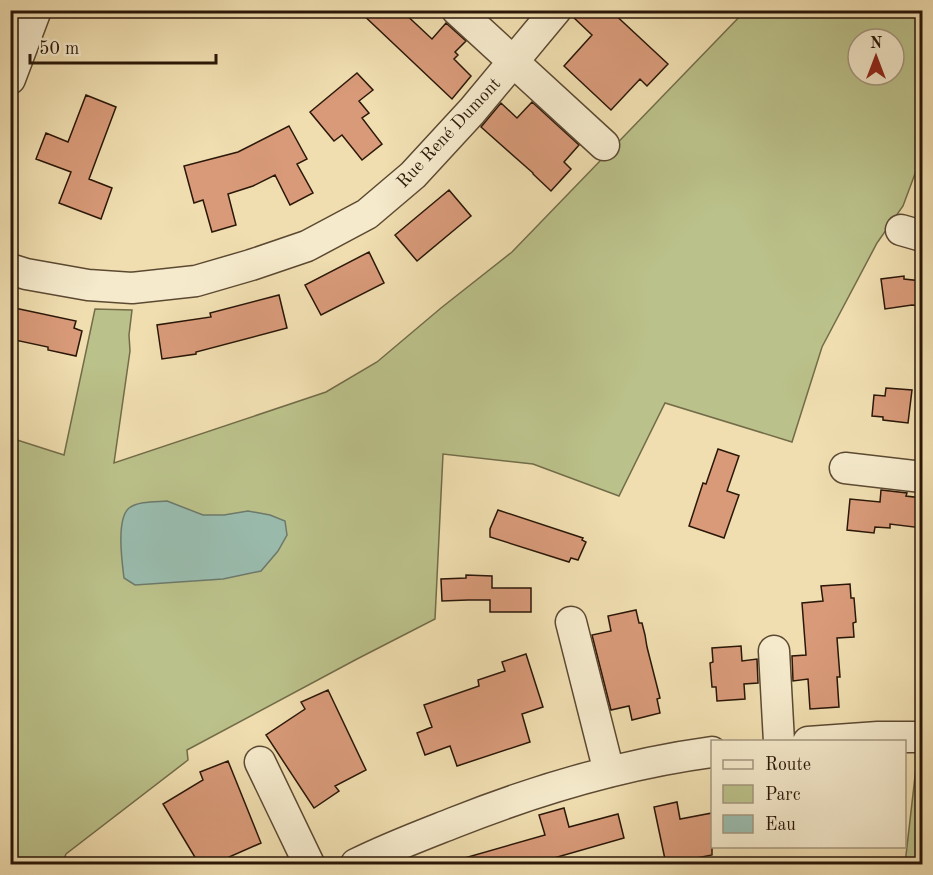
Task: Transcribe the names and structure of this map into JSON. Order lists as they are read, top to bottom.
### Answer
{
  "streets": {
    "street": ["Rue René Dumont"]
  },
  "legend": ["Route", "Parc", "Eau"],
  "scale_bar": "50 m",
  "north": "top"
}
